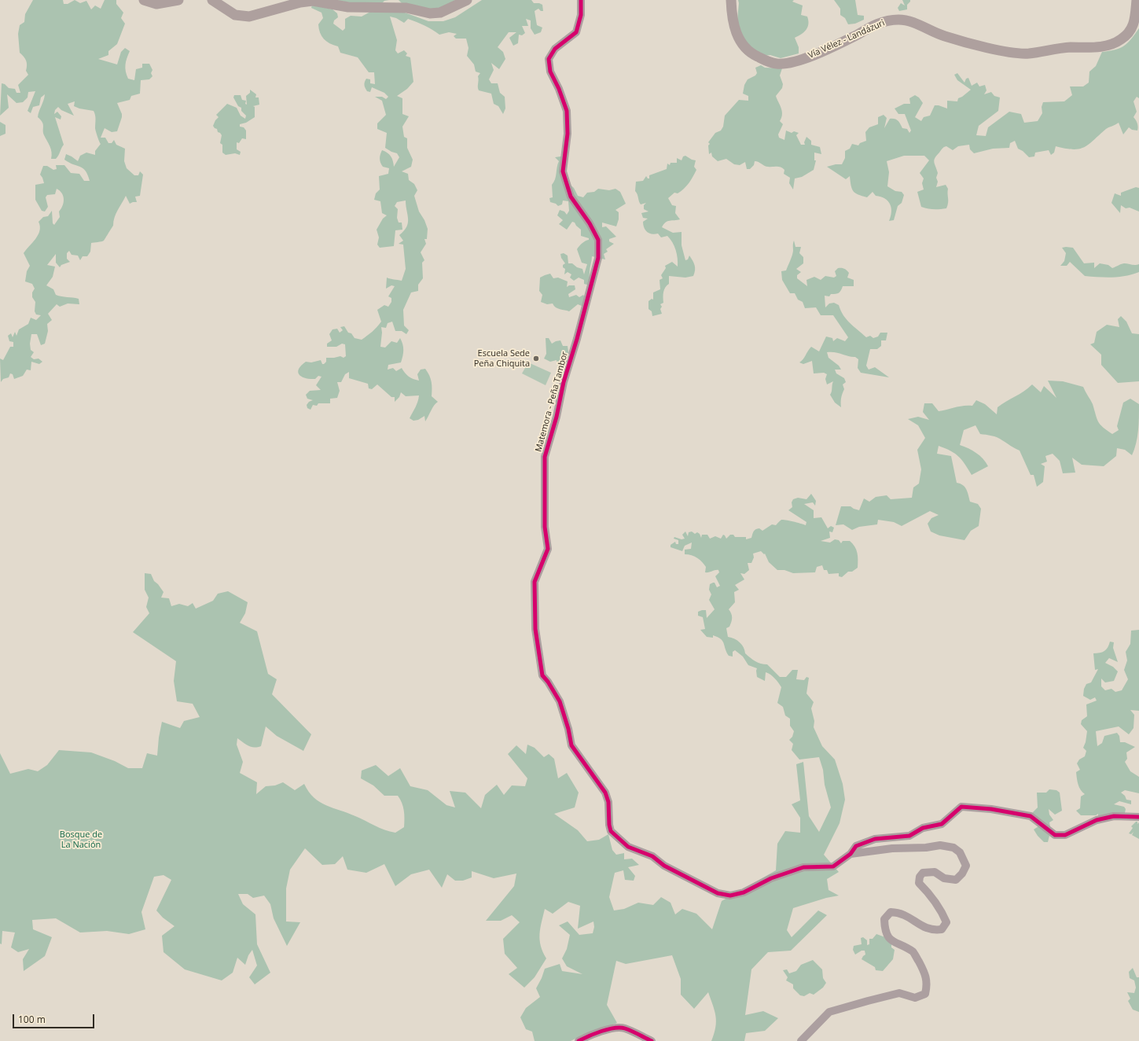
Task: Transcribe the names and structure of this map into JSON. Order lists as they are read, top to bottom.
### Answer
{
  "streets": {
    "main road": ["Vía Vélez - Landázuri"],
    "street": ["Matemora - Peña Tambor"]
  },
  "parks": ["Bosque de La Nación"],
  "places": ["Escuela Sede Peña Chiquita"],
  "scale_bar": "100 m"
}
